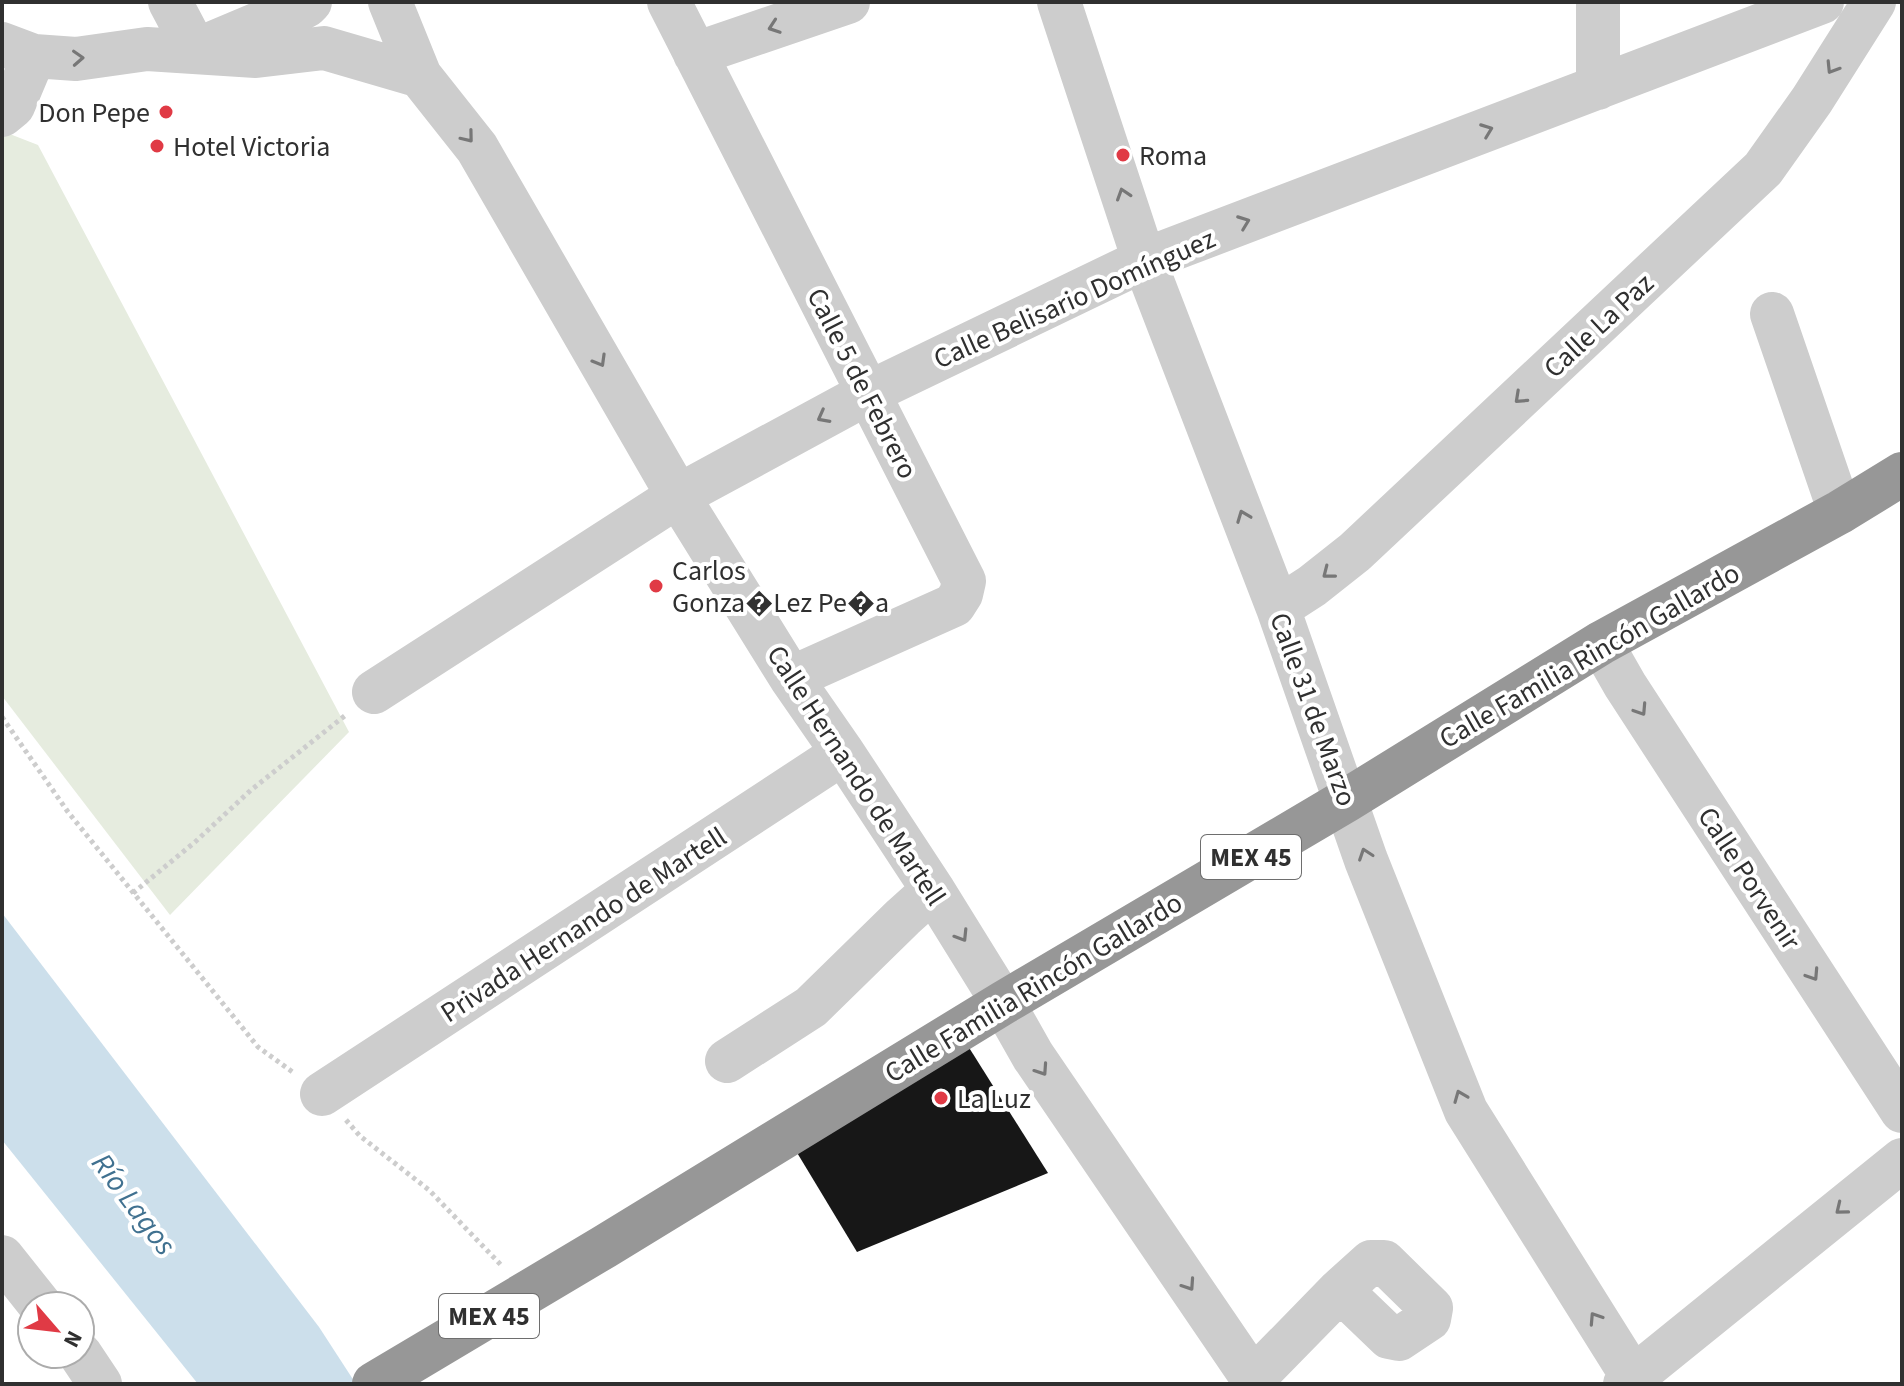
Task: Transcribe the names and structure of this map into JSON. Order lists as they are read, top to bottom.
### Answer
{
  "streets": {
    "highway": ["Calle Familia Rincón Gallardo", "MEX 45"],
    "street": [
      "Calle Belisario Domínguez",
      "Calle La Paz",
      "Calle 5 de Febrero",
      "Calle 31 de Marzo",
      "Calle Hernando de Martell",
      "Calle Porvenir",
      "Privada Hernando de Martell"
    ]
  },
  "crossings": [
    ["Calle Belisario Domínguez", "Calle 5 de Febrero"],
    ["Calle Belisario Domínguez", "Calle 31 de Marzo"],
    ["Calle Belisario Domínguez", "Calle Hernando de Martell"],
    ["Calle La Paz", "Calle 31 de Marzo"],
    ["Calle 5 de Febrero", "Calle Hernando de Martell"],
    ["Calle Familia Rincón Gallardo", "Calle 31 de Marzo"],
    ["Calle Familia Rincón Gallardo", "Calle Hernando de Martell"],
    ["Calle Familia Rincón Gallardo", "Calle Porvenir"],
    ["Calle Hernando de Martell", "Privada Hernando de Martell"]
  ],
  "one_way": [
    "Calle La Paz",
    "Calle 31 de Marzo",
    "Calle Hernando de Martell",
    "Calle Porvenir"
  ],
  "water": ["Río Lagos"],
  "places": [
    "Don Pepe",
    "Hotel Victoria",
    "Roma",
    "Carlos Gonza�Lez Pe�a",
    "La Luz"
  ],
  "north": "bottom right"
}
